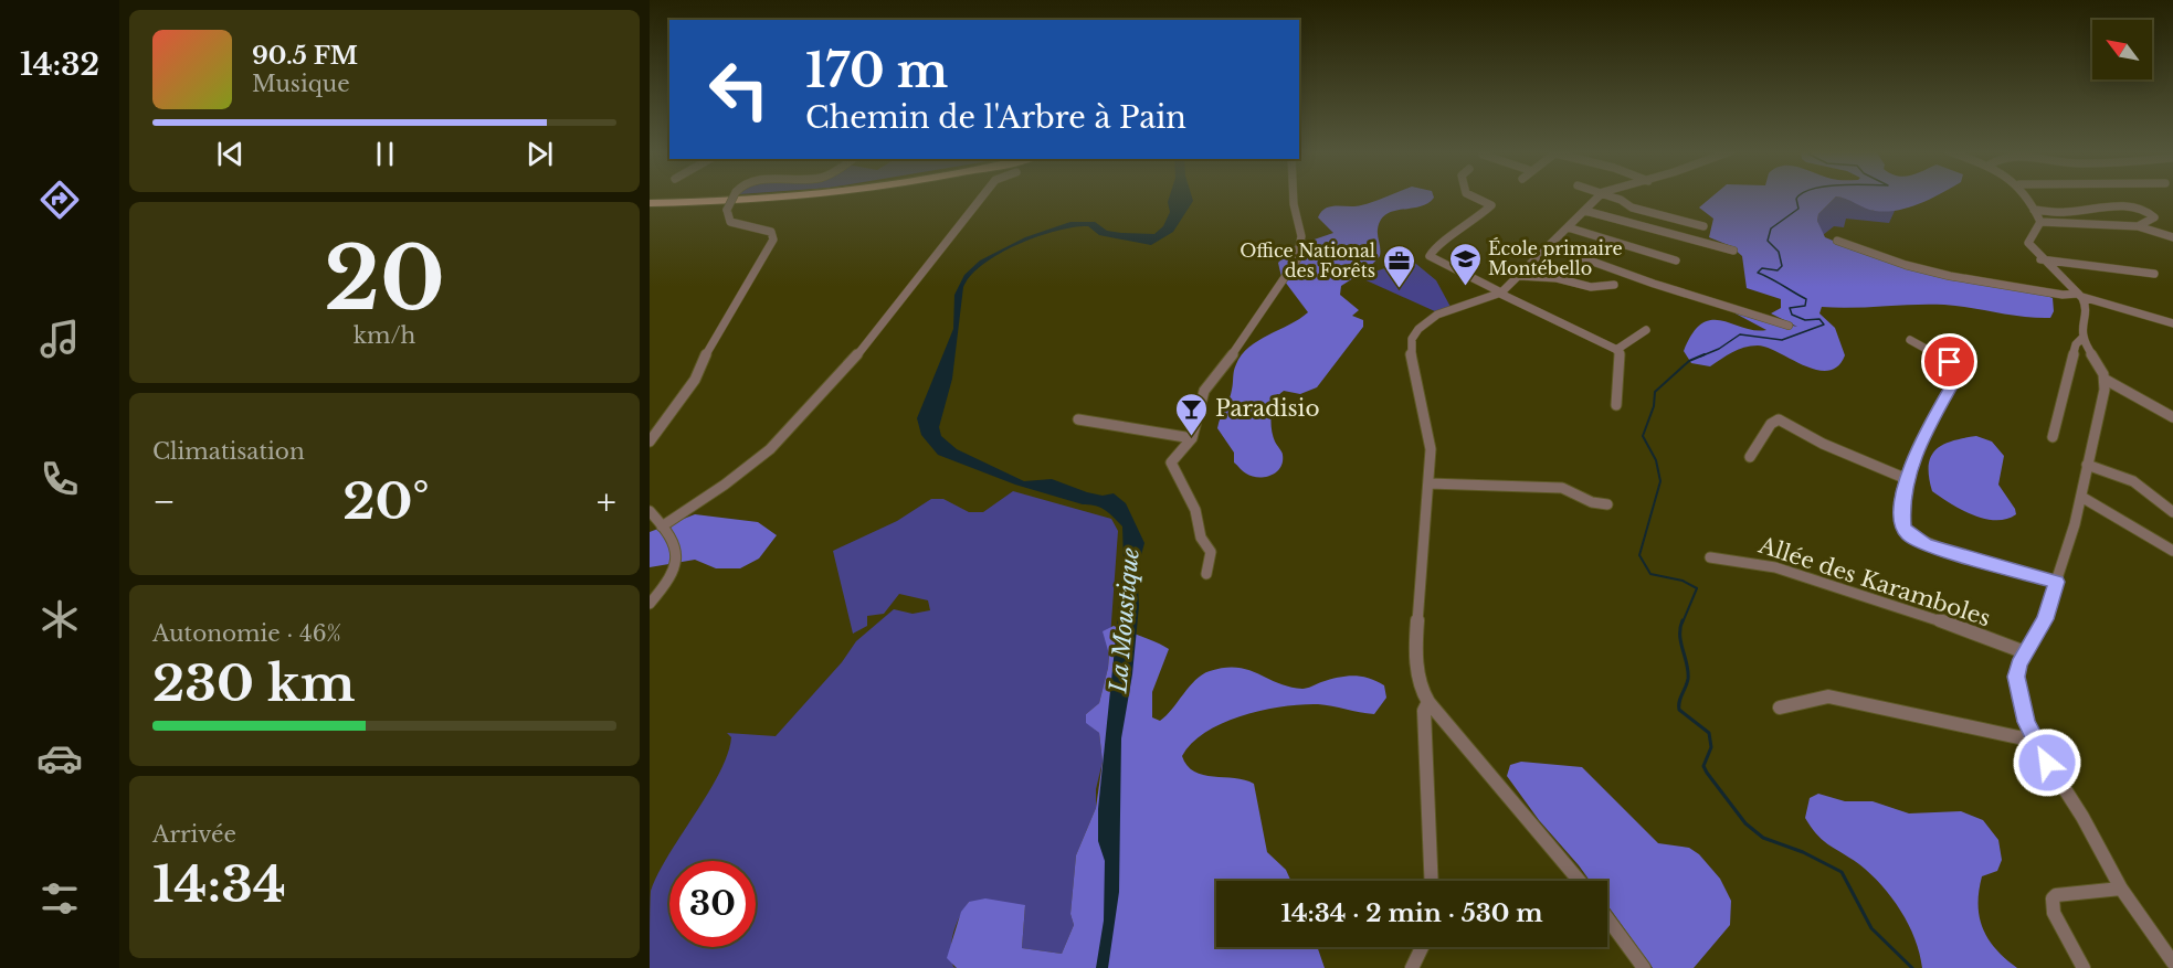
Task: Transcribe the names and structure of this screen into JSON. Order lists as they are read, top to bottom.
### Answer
{
  "streets": {
    "street": ["Allée des Karamboles"]
  },
  "water": ["La Moustique"],
  "places": {
    "school or university": ["École primaire Montébello"],
    "office": ["Office National des Forêts"],
    "bar": ["Paradisio"]
  },
  "north": "top left",
  "page": {
    "tabs": "14:32",
    "turn": ["170 m", "Chemin de l'Arbre à Pain"],
    "song": ["90.5 FM", "Musique"],
    "tile": [
      ["20", "km/h"],
      "Climatisation",
      ["Autonomie · 46%", "230 km"],
      ["Arrivée", "14:34"]
    ],
    "heat": ["−", "20°", "+"],
    "limit": "30",
    "trip": "14:34 · 2 min · 530 m"
  }
}
